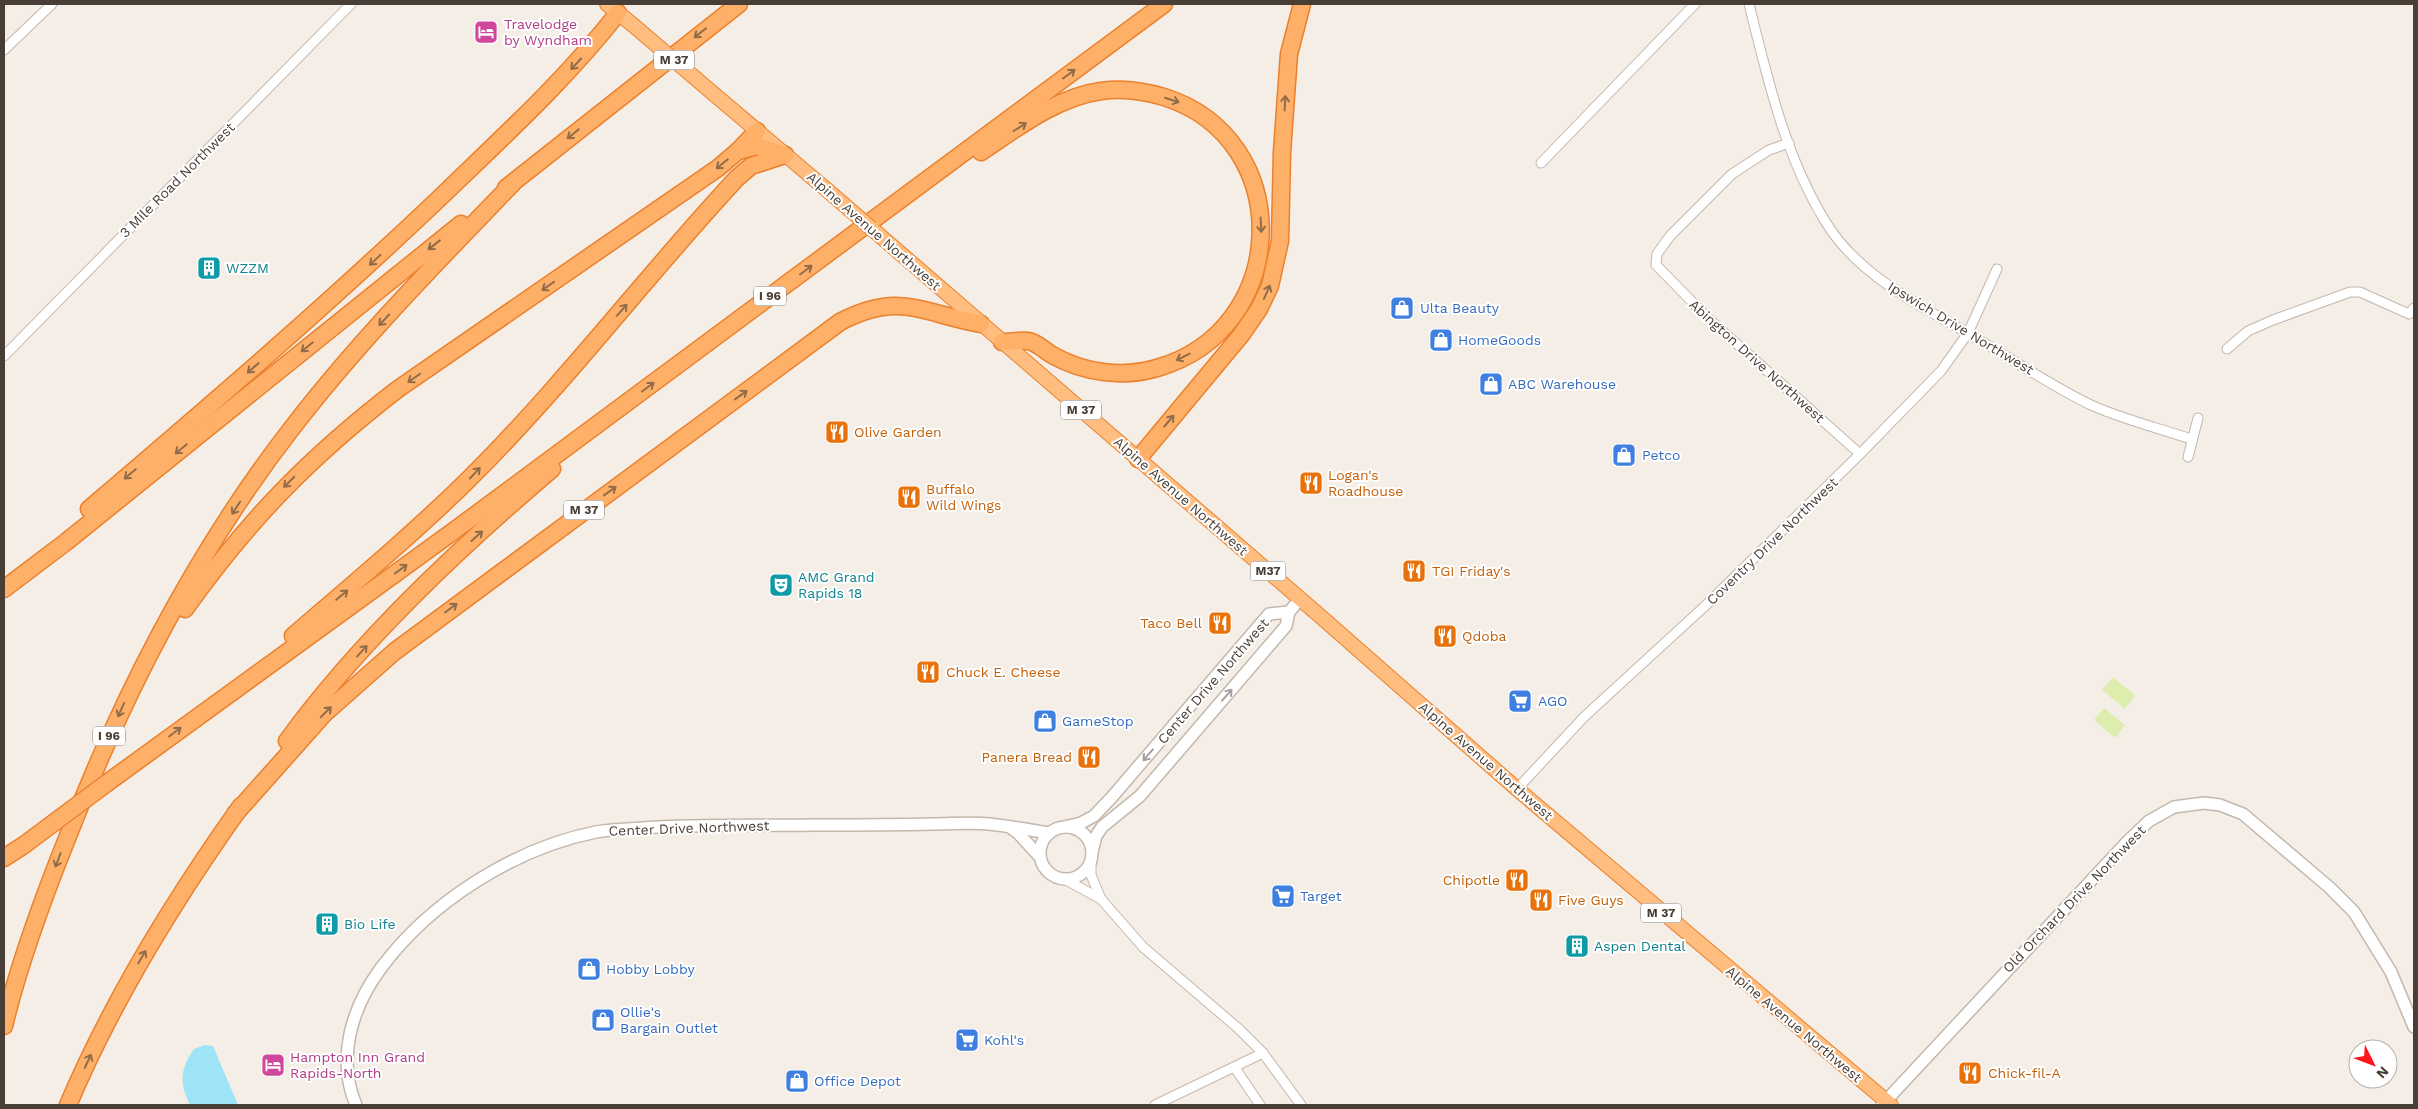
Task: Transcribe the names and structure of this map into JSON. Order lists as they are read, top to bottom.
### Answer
{
  "streets": {
    "highway": [
      "M 37",
      "Alpine Avenue Northwest",
      "I 96",
      "M37"
    ],
    "street": [
      "3 Mile Road Northwest",
      "Ipswich Drive Northwest",
      "Abington Drive Northwest",
      "Coventry Drive Northwest",
      "Center Drive Northwest",
      "Old Orchard Drive Northwest"
    ]
  },
  "crossings": [
    ["M 37", "Alpine Avenue Northwest"],
    ["M 37", "I 96"],
    ["Alpine Avenue Northwest", "Coventry Drive Northwest"],
    ["Alpine Avenue Northwest", "Old Orchard Drive Northwest"],
    ["Ipswich Drive Northwest", "Abington Drive Northwest"],
    ["Ipswich Drive Northwest", "Coventry Drive Northwest"],
    ["Abington Drive Northwest", "Coventry Drive Northwest"]
  ],
  "places": {
    "hotel": ["Travelodge by Wyndham", "Hampton Inn Grand Rapids-North"],
    "building": ["WZZM", "Bio Life", "Aspen Dental"],
    "shop": [
      "Ulta Beauty",
      "HomeGoods",
      "ABC Warehouse",
      "Petco",
      "GameStop",
      "Hobby Lobby",
      "Ollie's Bargain Outlet",
      "Office Depot"
    ],
    "restaurant": [
      "Olive Garden",
      "Logan's Roadhouse",
      "Buffalo Wild Wings",
      "TGI Friday's",
      "Taco Bell",
      "Qdoba",
      "Chuck E. Cheese",
      "Panera Bread",
      "Chipotle",
      "Five Guys",
      "Chick-fil-A"
    ],
    "theatre": ["AMC Grand Rapids 18"],
    "supermarket": ["AGO", "Target", "Kohl's"]
  },
  "north": "bottom right"
}
